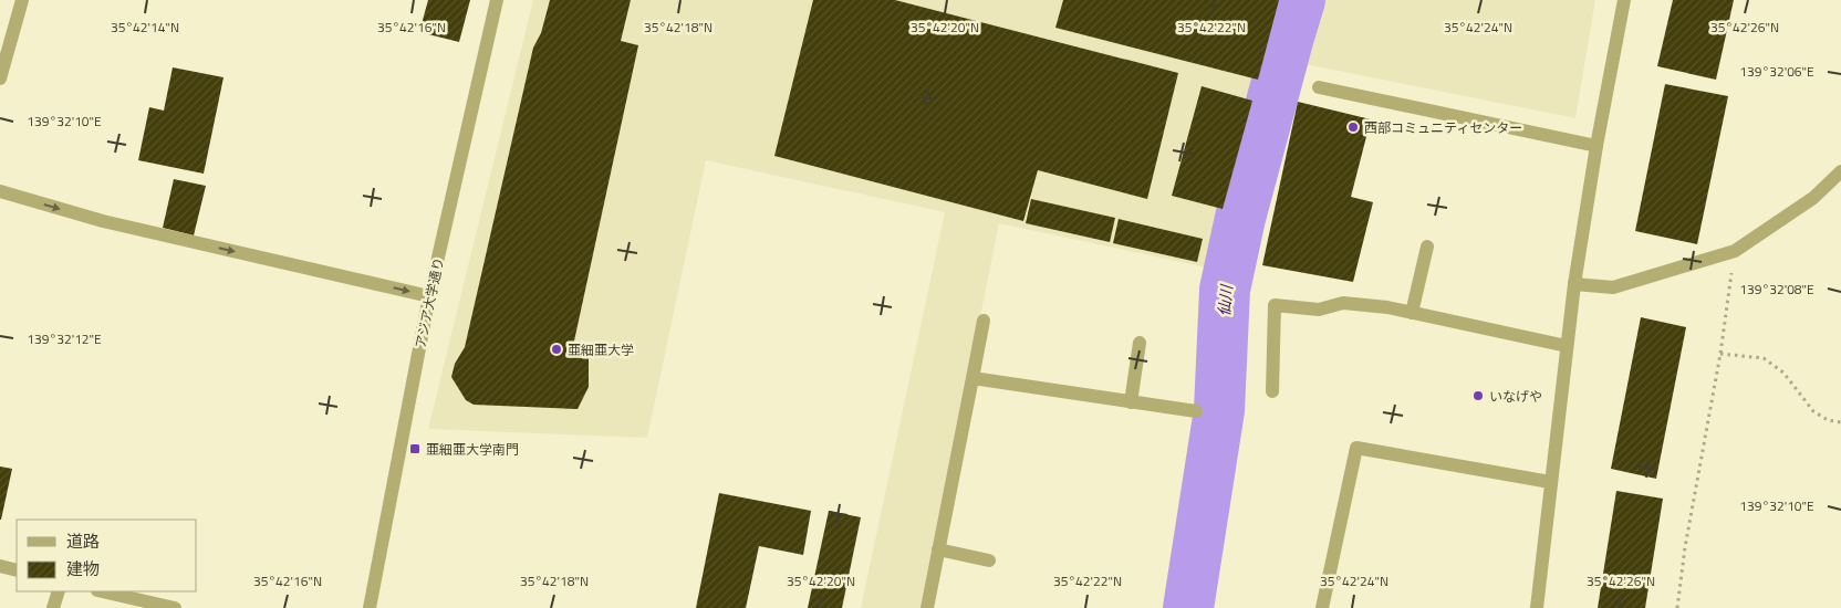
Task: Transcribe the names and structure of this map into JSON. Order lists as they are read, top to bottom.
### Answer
{
  "streets": {
    "street": ["アジア大学通り"]
  },
  "water": ["仙川"],
  "places": {
    "other": ["西部コミュニティセンター", "亜細亜大学", "いなげや"],
    "transit": ["亜細亜大学南門"]
  },
  "legend": ["道路", "建物"],
  "coordinates": [
    "35°42'14\"N",
    "35°42'16\"N",
    "35°42'18\"N",
    "35°42'20\"N",
    "35°42'22\"N",
    "35°42'24\"N",
    "35°42'26\"N",
    "139°32'06\"E",
    "139°32'10\"E",
    "139°32'08\"E",
    "139°32'12\"E"
  ]
}
